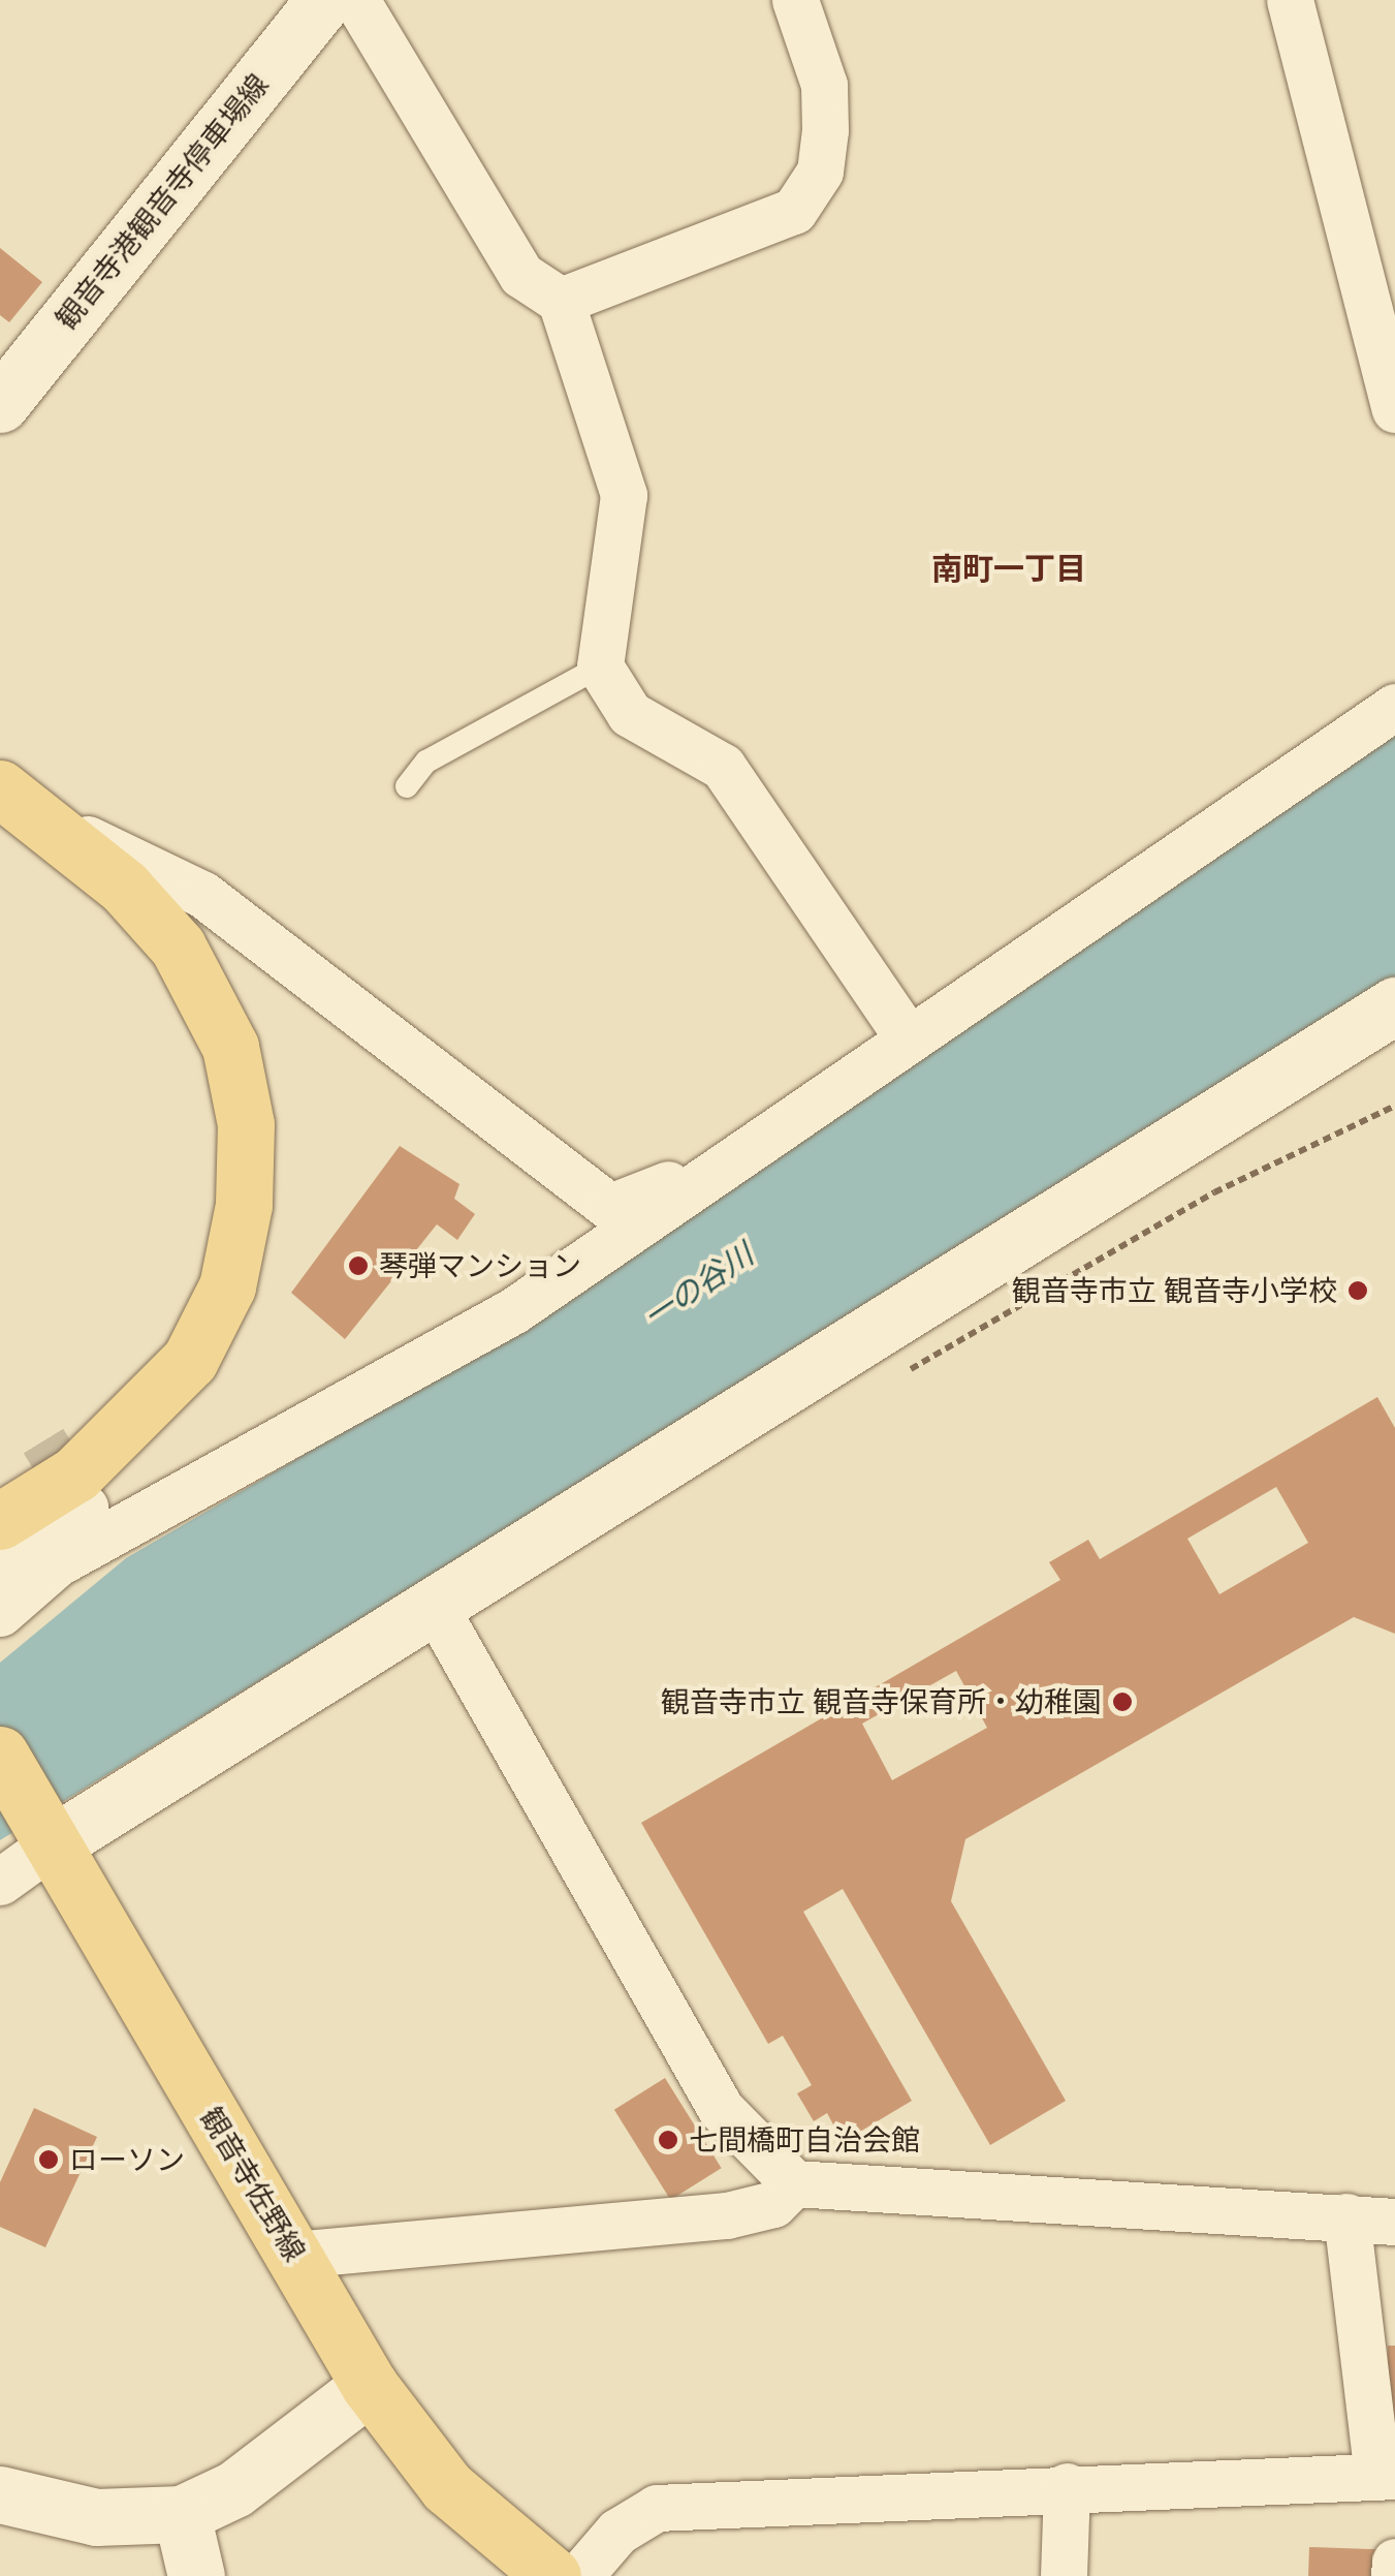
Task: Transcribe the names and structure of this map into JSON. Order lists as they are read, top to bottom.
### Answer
{
  "streets": {
    "main road": ["観音寺佐野線"],
    "street": ["観音寺港観音寺停車場線"]
  },
  "districts": ["南町一丁目"],
  "water": ["一の谷川"],
  "places": [
    "琴弾マンション",
    "観音寺市立 観音寺小学校",
    "観音寺市立 観音寺保育所・幼稚園",
    "七間橋町自治会館",
    "ローソン"
  ]
}
